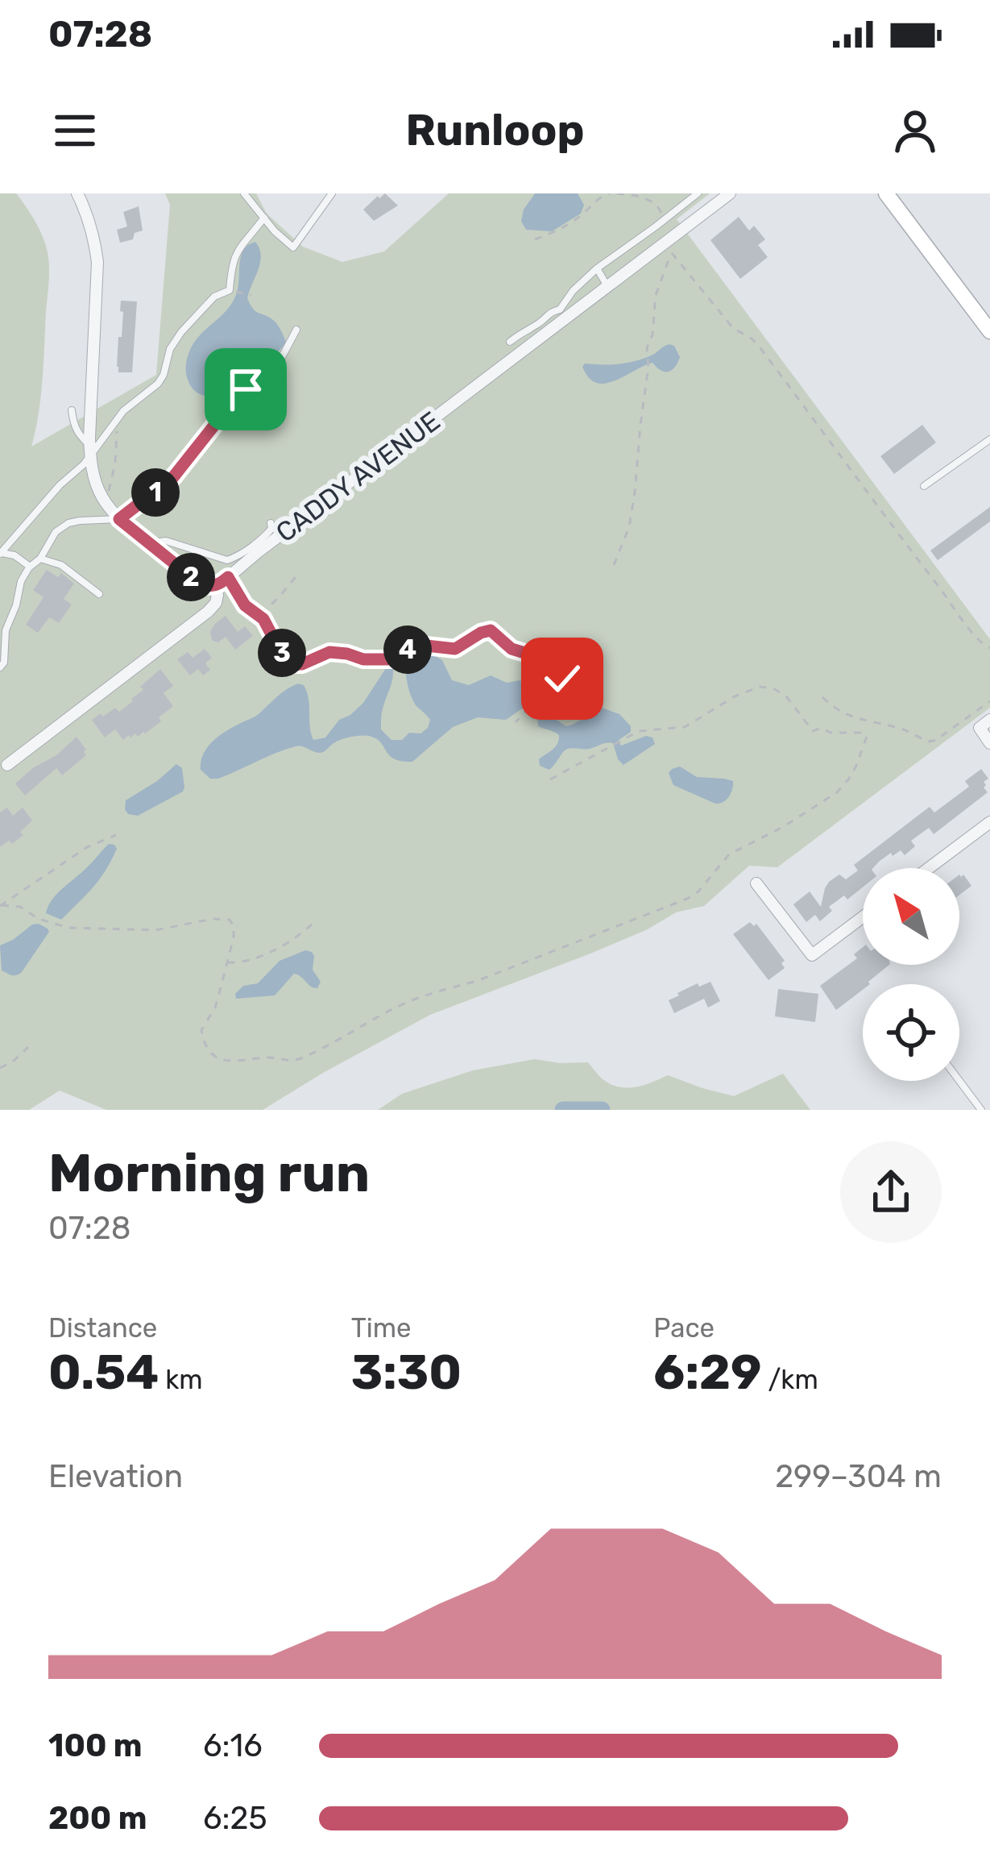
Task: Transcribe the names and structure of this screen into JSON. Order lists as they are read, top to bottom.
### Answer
{
  "streets": {
    "street": ["CADDY AVENUE"]
  },
  "north": "top left",
  "page": {
    "status": "07:28",
    "header": "Runloop",
    "pins": [
      "1",
      "2",
      "4",
      "3"
    ],
    "heading": ["Morning run", "07:28"],
    "stats": [
      ["Distance", "0.54 km"],
      ["Time", "3:30"],
      ["Pace", "6:29 /km"]
    ],
    "chart": ["Elevation", "299–304 m"],
    "list": [
      {
        "name": "100 m",
        "note": "6:16"
      },
      {
        "name": "200 m",
        "note": "6:25"
      }
    ]
  }
}
